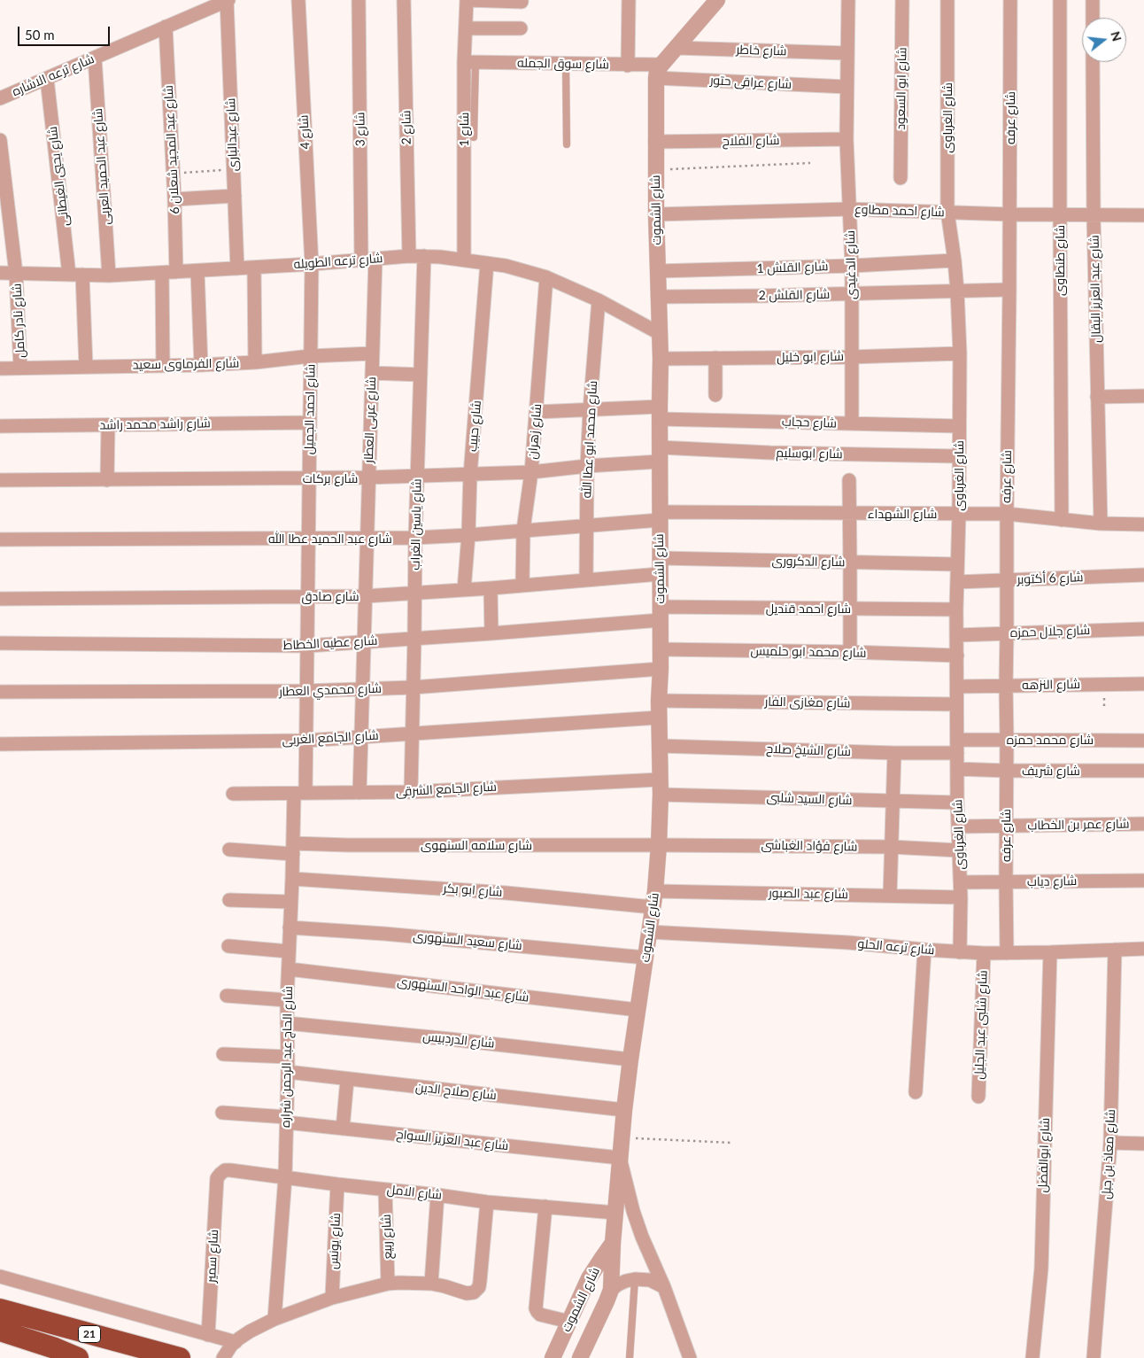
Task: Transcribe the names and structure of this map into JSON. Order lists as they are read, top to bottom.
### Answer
{
  "streets": {
    "highway": ["21"],
    "street": [
      "شارع خاطر",
      "شارع سوق الجمله",
      "شارع ترعه الاشاره",
      "شارع عراقى حتور",
      "شارع ابو السعود",
      "شارع الغرباوى",
      "شارع عرفه",
      "شارع 2",
      "شارع 3",
      "شارع 1",
      "شارع 4",
      "شارع عبدالبارى",
      "شارع الفلاح",
      "شارع عبد المجيد شعلان 6",
      "شارع عبد الحميد العربى",
      "شارع يحيي الغيطانى",
      "شارع الشموت",
      "شارع احمد مطاوع",
      "شارع طنطاوى",
      "شارع ترعه الطويله",
      "شارع الدغيدى",
      "شارع القلش 1",
      "شارع عبد العزيز البقال",
      "شارع القلش 2",
      "شارع نادر كامل",
      "شارع ابو خليل",
      "شارع الفرماوى سعيد",
      "شارع احمد الجميل",
      "شارع عربى العطار",
      "شارع حجاب",
      "شارع راشد محمد راشد",
      "شارع حبيب",
      "شارع زهران",
      "شارع محمد ابو عطا الله",
      "شارع ابوسليم",
      "شارع بركات",
      "شارع الشهداء",
      "شارع ياسين الغراب",
      "شارع عبد الحميد عطا الله",
      "شارع الدكرورى",
      "شارع 6 أكتوبر",
      "شارع صادق",
      "شارع احمد قنديل",
      "شارع جلال حمزه",
      "شارع عطيه الخطاط",
      "شارع محمد ابو حلميس",
      "شارع النزهه",
      "شارع محمدي العطار",
      "شارع مغازى الفار",
      "شارع الجامع الغربى",
      "شارع محمد حمزه",
      "شارع الشيخ صلاح",
      "شارع شريف",
      "شارع الجامع الشرقى",
      "شارع السيد شلبى",
      "شارع عمر بن الخطاب",
      "شارع سلامه السنهوى",
      "شارع فؤاد الغباشى",
      "شارع دياب",
      "شارع ابو بكر",
      "شارع عبد الصبور",
      "شارع سعيد السنهورى",
      "شارع ترعه الحلو",
      "شارع عبد الواحد السنهورى",
      "شارع شلبى عبد الجليل",
      "شارع الدردبيس",
      "شارع الحاج عبد الرحمن شراره",
      "شارع صلاح الدين",
      "شارع عبد العزيز السواح",
      "شارع معاذ بن جبل",
      "شارع ابوالفضل",
      "شارع الامل",
      "شارع ربيع",
      "شارع يونس",
      "شارع سمير"
    ]
  },
  "crossings": [
    ["شارع خاطر", "شارع الدغيدى"],
    ["شارع سوق الجمله", "شارع عراقى حتور"],
    ["شارع سوق الجمله", "شارع 1"],
    ["شارع سوق الجمله", "شارع الشموت"],
    ["شارع ترعه الاشاره", "شارع عبدالبارى"],
    ["شارع ترعه الاشاره", "شارع عبد المجيد شعلان 6"],
    ["شارع ترعه الاشاره", "شارع عبد الحميد العربى"],
    ["شارع ترعه الاشاره", "شارع يحيي الغيطانى"],
    ["شارع عراقى حتور", "شارع الشموت"],
    ["شارع عراقى حتور", "شارع الدغيدى"],
    ["شارع الغرباوى", "شارع احمد مطاوع"],
    ["شارع الغرباوى", "شارع القلش 1"],
    ["شارع الغرباوى", "شارع القلش 2"],
    ["شارع الغرباوى", "شارع ابو خليل"],
    ["شارع الغرباوى", "شارع حجاب"],
    ["شارع الغرباوى", "شارع ابوسليم"],
    ["شارع الغرباوى", "شارع الشهداء"],
    ["شارع الغرباوى", "شارع الدكرورى"],
    ["شارع الغرباوى", "شارع 6 أكتوبر"],
    ["شارع الغرباوى", "شارع احمد قنديل"],
    ["شارع الغرباوى", "شارع جلال حمزه"],
    ["شارع الغرباوى", "شارع محمد ابو حلميس"],
    ["شارع الغرباوى", "شارع النزهه"],
    ["شارع الغرباوى", "شارع مغازى الفار"],
    ["شارع الغرباوى", "شارع محمد حمزه"],
    ["شارع الغرباوى", "شارع الشيخ صلاح"],
    ["شارع الغرباوى", "شارع شريف"],
    ["شارع الغرباوى", "شارع السيد شلبى"],
    ["شارع الغرباوى", "شارع عمر بن الخطاب"],
    ["شارع الغرباوى", "شارع فؤاد الغباشى"],
    ["شارع الغرباوى", "شارع دياب"],
    ["شارع الغرباوى", "شارع عبد الصبور"],
    ["شارع الغرباوى", "شارع ترعه الحلو"],
    ["شارع عرفه", "شارع احمد مطاوع"],
    ["شارع عرفه", "شارع القلش 2"],
    ["شارع عرفه", "شارع الشهداء"],
    ["شارع عرفه", "شارع 6 أكتوبر"],
    ["شارع عرفه", "شارع جلال حمزه"],
    ["شارع عرفه", "شارع النزهه"],
    ["شارع عرفه", "شارع محمد حمزه"],
    ["شارع عرفه", "شارع شريف"],
    ["شارع عرفه", "شارع عمر بن الخطاب"],
    ["شارع عرفه", "شارع دياب"],
    ["شارع عرفه", "شارع ترعه الحلو"],
    ["شارع 2", "شارع ترعه الطويله"],
    ["شارع 3", "شارع ترعه الطويله"],
    ["شارع 1", "شارع ترعه الطويله"],
    ["شارع 4", "شارع ترعه الطويله"],
    ["شارع 4", "شارع احمد الجميل"],
    ["شارع عبدالبارى", "شارع ترعه الطويله"],
    ["شارع الفلاح", "شارع الشموت"],
    ["شارع الفلاح", "شارع الدغيدى"],
    ["شارع عبد المجيد شعلان 6", "شارع ترعه الطويله"],
    ["شارع عبد الحميد العربى", "شارع ترعه الطويله"],
    ["شارع يحيي الغيطانى", "شارع ترعه الطويله"],
    ["شارع يحيي الغيطانى", "شارع الفرماوى سعيد"],
    ["شارع الشموت", "شارع احمد مطاوع"],
    ["شارع الشموت", "شارع ترعه الطويله"],
    ["شارع الشموت", "شارع القلش 1"],
    ["شارع الشموت", "شارع القلش 2"],
    ["شارع الشموت", "شارع ابو خليل"],
    ["شارع الشموت", "شارع حجاب"],
    ["شارع الشموت", "شارع ابوسليم"],
    ["شارع الشموت", "شارع بركات"],
    ["شارع الشموت", "شارع الشهداء"],
    ["شارع الشموت", "شارع عبد الحميد عطا الله"],
    ["شارع الشموت", "شارع الدكرورى"],
    ["شارع الشموت", "شارع صادق"],
    ["شارع الشموت", "شارع احمد قنديل"],
    ["شارع الشموت", "شارع عطيه الخطاط"],
    ["شارع الشموت", "شارع محمد ابو حلميس"],
    ["شارع الشموت", "شارع محمدي العطار"],
    ["شارع الشموت", "شارع مغازى الفار"],
    ["شارع الشموت", "شارع الجامع الغربى"],
    ["شارع الشموت", "شارع الشيخ صلاح"],
    ["شارع الشموت", "شارع الجامع الشرقى"],
    ["شارع الشموت", "شارع السيد شلبى"],
    ["شارع الشموت", "شارع سلامه السنهوى"],
    ["شارع الشموت", "شارع فؤاد الغباشى"],
    ["شارع الشموت", "شارع ابو بكر"],
    ["شارع الشموت", "شارع عبد الصبور"],
    ["شارع الشموت", "شارع سعيد السنهورى"],
    ["شارع الشموت", "شارع ترعه الحلو"],
    ["شارع الشموت", "شارع عبد الواحد السنهورى"],
    ["شارع الشموت", "شارع الدردبيس"],
    ["شارع الشموت", "شارع صلاح الدين"],
    ["شارع الشموت", "شارع عبد العزيز السواح"],
    ["شارع الشموت", "شارع الامل"],
    ["شارع احمد مطاوع", "شارع طنطاوى"],
    ["شارع احمد مطاوع", "شارع الدغيدى"],
    ["شارع احمد مطاوع", "شارع عبد العزيز البقال"],
    ["شارع طنطاوى", "شارع الشهداء"],
    ["شارع ترعه الطويله", "شارع نادر كامل"],
    ["شارع ترعه الطويله", "شارع احمد الجميل"],
    ["شارع ترعه الطويله", "شارع عربى العطار"],
    ["شارع ترعه الطويله", "شارع حبيب"],
    ["شارع ترعه الطويله", "شارع زهران"],
    ["شارع ترعه الطويله", "شارع محمد ابو عطا الله"],
    ["شارع ترعه الطويله", "شارع ياسين الغراب"],
    ["شارع الدغيدى", "شارع القلش 1"],
    ["شارع الدغيدى", "شارع القلش 2"],
    ["شارع الدغيدى", "شارع ابو خليل"],
    ["شارع الدغيدى", "شارع حجاب"],
    ["شارع عبد العزيز البقال", "شارع الشهداء"],
    ["شارع نادر كامل", "شارع الفرماوى سعيد"],
    ["شارع الفرماوى سعيد", "شارع احمد الجميل"],
    ["شارع الفرماوى سعيد", "شارع عربى العطار"],
    ["شارع احمد الجميل", "شارع راشد محمد راشد"],
    ["شارع احمد الجميل", "شارع بركات"],
    ["شارع احمد الجميل", "شارع عبد الحميد عطا الله"],
    ["شارع احمد الجميل", "شارع صادق"],
    ["شارع احمد الجميل", "شارع عطيه الخطاط"],
    ["شارع احمد الجميل", "شارع محمدي العطار"],
    ["شارع احمد الجميل", "شارع الجامع الغربى"],
    ["شارع احمد الجميل", "شارع الجامع الشرقى"],
    ["شارع احمد الجميل", "شارع الحاج عبد الرحمن شراره"],
    ["شارع عربى العطار", "شارع بركات"],
    ["شارع عربى العطار", "شارع عبد الحميد عطا الله"],
    ["شارع عربى العطار", "شارع صادق"],
    ["شارع عربى العطار", "شارع عطيه الخطاط"],
    ["شارع عربى العطار", "شارع محمدي العطار"],
    ["شارع عربى العطار", "شارع الجامع الغربى"],
    ["شارع عربى العطار", "شارع الجامع الشرقى"],
    ["شارع حجاب", "شارع زهران"],
    ["شارع حجاب", "شارع محمد ابو عطا الله"],
    ["شارع حبيب", "شارع بركات"],
    ["شارع حبيب", "شارع عبد الحميد عطا الله"],
    ["شارع حبيب", "شارع صادق"],
    ["شارع زهران", "شارع بركات"],
    ["شارع زهران", "شارع عبد الحميد عطا الله"],
    ["شارع زهران", "شارع صادق"],
    ["شارع محمد ابو عطا الله", "شارع بركات"],
    ["شارع محمد ابو عطا الله", "شارع عبد الحميد عطا الله"],
    ["شارع محمد ابو عطا الله", "شارع صادق"],
    ["شارع ابوسليم", "شارع بركات"],
    ["شارع بركات", "شارع ياسين الغراب"],
    ["شارع الشهداء", "شارع عبد الحميد عطا الله"],
    ["شارع ياسين الغراب", "شارع عبد الحميد عطا الله"],
    ["شارع ياسين الغراب", "شارع صادق"],
    ["شارع ياسين الغراب", "شارع عطيه الخطاط"],
    ["شارع ياسين الغراب", "شارع محمدي العطار"],
    ["شارع ياسين الغراب", "شارع الجامع الغربى"],
    ["شارع ياسين الغراب", "شارع الجامع الشرقى"],
    ["شارع احمد قنديل", "شارع عطيه الخطاط"],
    ["شارع محمد حمزه", "شارع الشيخ صلاح"],
    ["شارع الجامع الشرقى", "شارع السيد شلبى"],
    ["شارع الجامع الشرقى", "شارع الحاج عبد الرحمن شراره"],
    ["شارع سلامه السنهوى", "شارع فؤاد الغباشى"],
    ["شارع سلامه السنهوى", "شارع الحاج عبد الرحمن شراره"],
    ["شارع ابو بكر", "شارع الحاج عبد الرحمن شراره"],
    ["شارع سعيد السنهورى", "شارع الحاج عبد الرحمن شراره"],
    ["شارع ترعه الحلو", "شارع شلبى عبد الجليل"],
    ["شارع ترعه الحلو", "شارع معاذ بن جبل"],
    ["شارع ترعه الحلو", "شارع ابوالفضل"],
    ["شارع عبد الواحد السنهورى", "شارع الحاج عبد الرحمن شراره"],
    ["شارع الدردبيس", "شارع الحاج عبد الرحمن شراره"],
    ["شارع الحاج عبد الرحمن شراره", "شارع صلاح الدين"],
    ["شارع الحاج عبد الرحمن شراره", "شارع عبد العزيز السواح"],
    ["شارع الحاج عبد الرحمن شراره", "شارع الامل"],
    ["شارع الامل", "شارع ربيع"],
    ["شارع الامل", "شارع يونس"],
    ["شارع الامل", "شارع سمير"]
  ],
  "scale_bar": "50 m",
  "north": "right"
}
